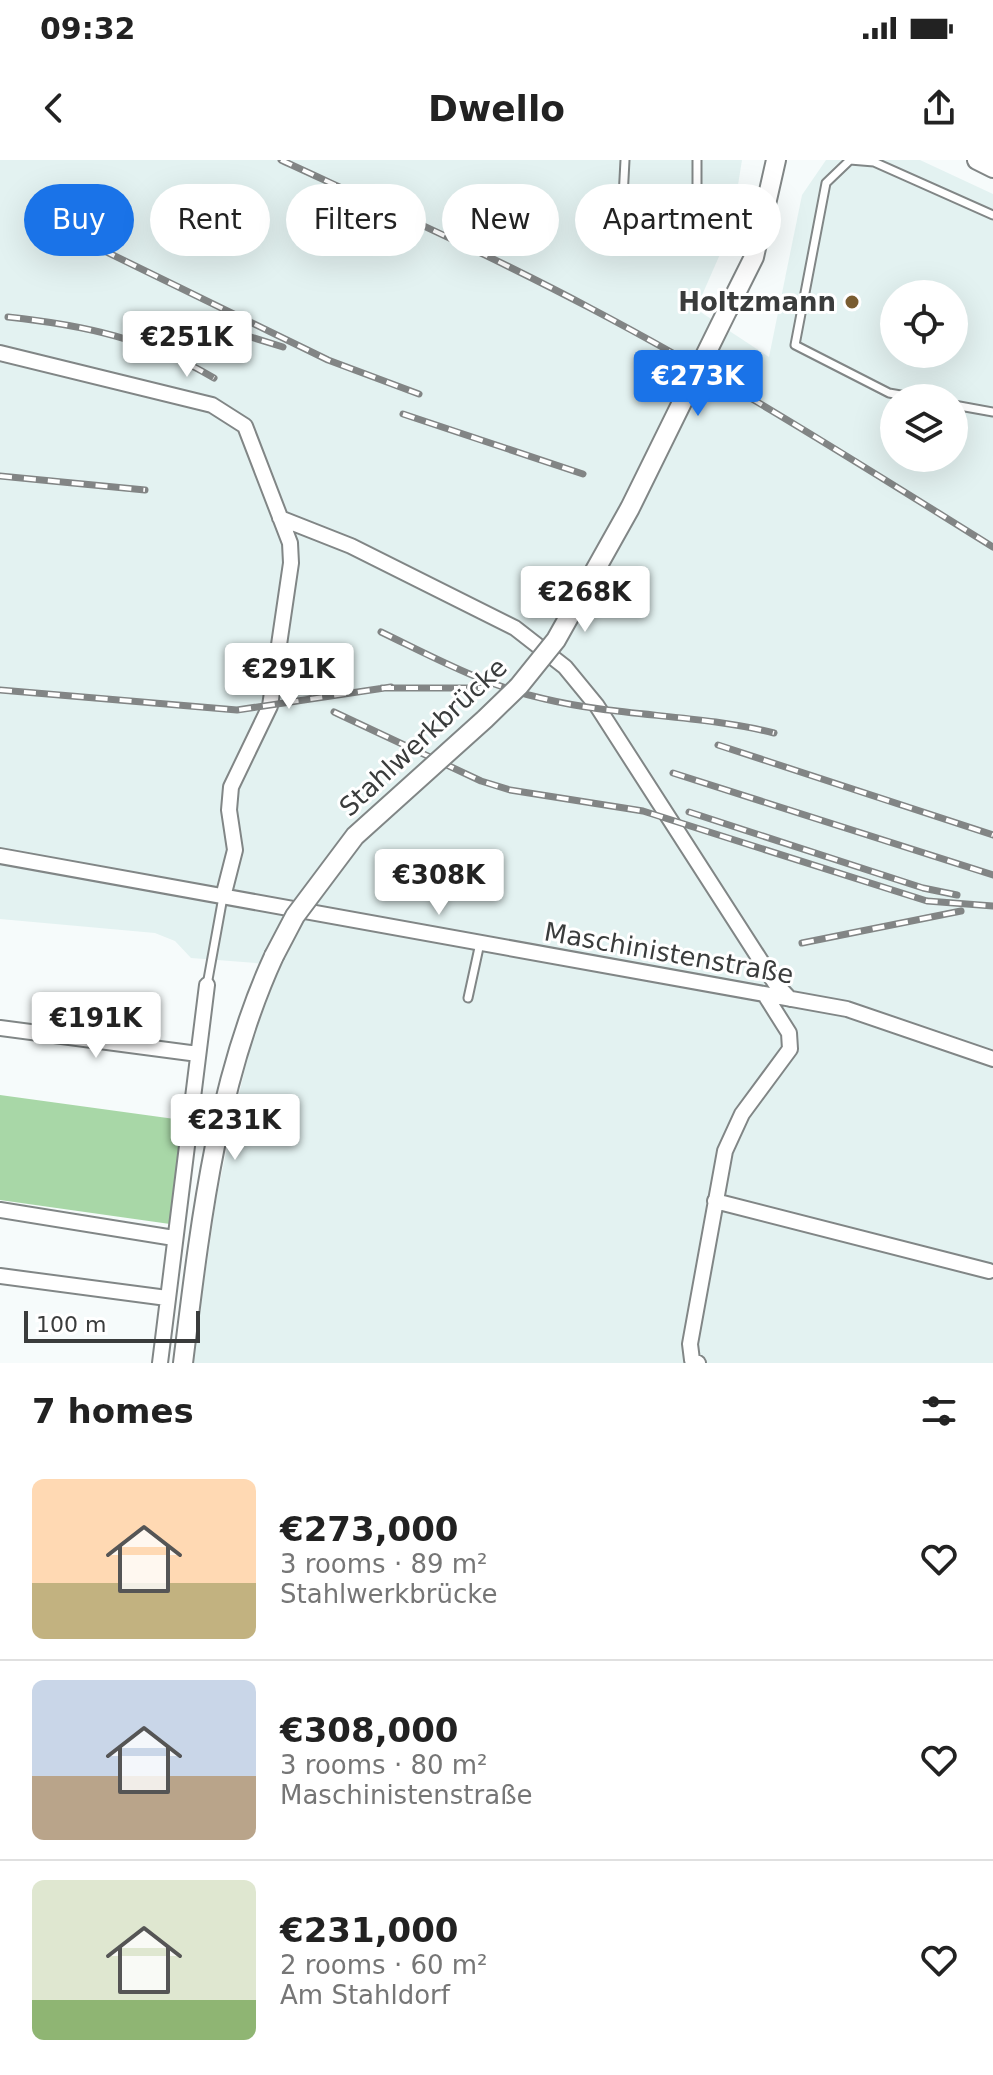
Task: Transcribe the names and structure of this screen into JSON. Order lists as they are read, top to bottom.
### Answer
{
  "streets": {
    "main road": ["Stahlwerkbrücke"],
    "street": ["Maschinistenstraße"]
  },
  "places": ["Holtzmann"],
  "scale_bar": "100 m",
  "page": {
    "status": "09:32",
    "header": "Dwello",
    "chip": [
      "Buy",
      "Rent",
      "Filters",
      "New",
      "Apartment"
    ],
    "price": [
      "€251K",
      "€273K",
      "€268K",
      "€291K",
      "€308K",
      "€191K",
      "€231K"
    ],
    "scale": "100 m",
    "heading": "7 homes",
    "list": [
      {
        "name": "€273,000",
        "note": "3 rooms · 89 m² · Stahlwerkbrücke"
      },
      {
        "name": "€308,000",
        "note": "3 rooms · 80 m² · Maschinistenstraße"
      },
      {
        "name": "€231,000",
        "note": "2 rooms · 60 m² · Am Stahldorf"
      }
    ]
  }
}
